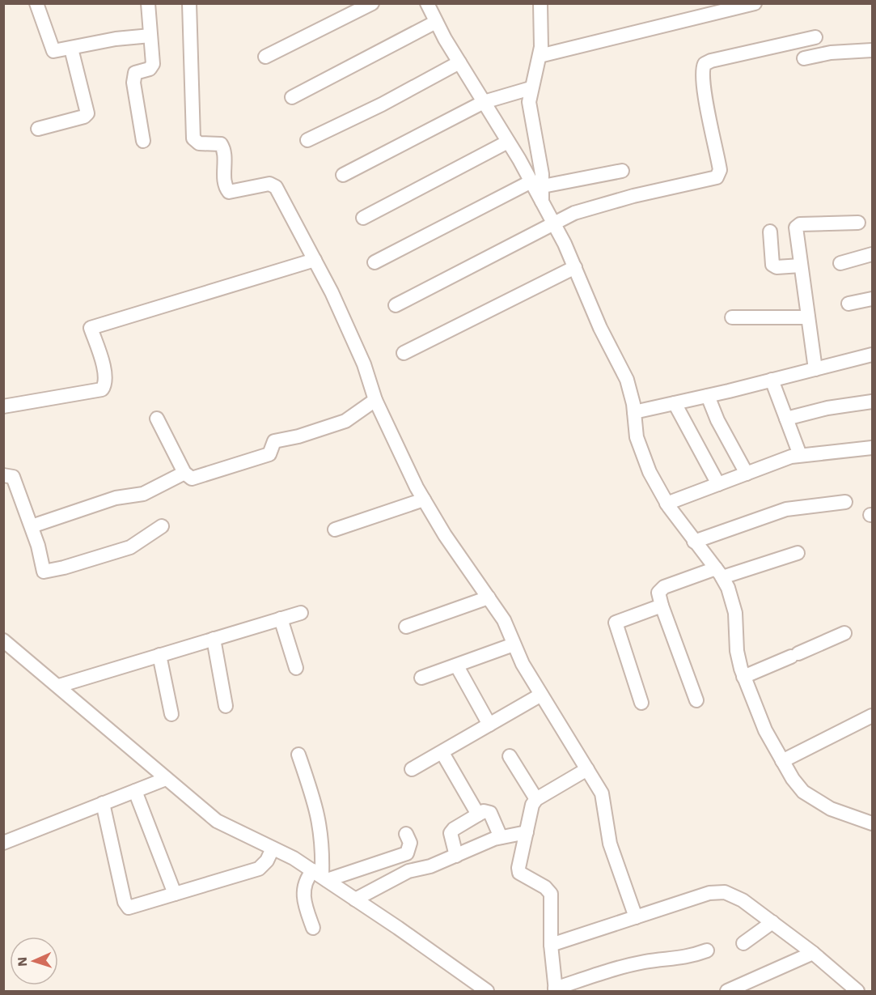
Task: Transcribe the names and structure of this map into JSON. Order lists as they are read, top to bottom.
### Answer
{
  "north": "left"
}
